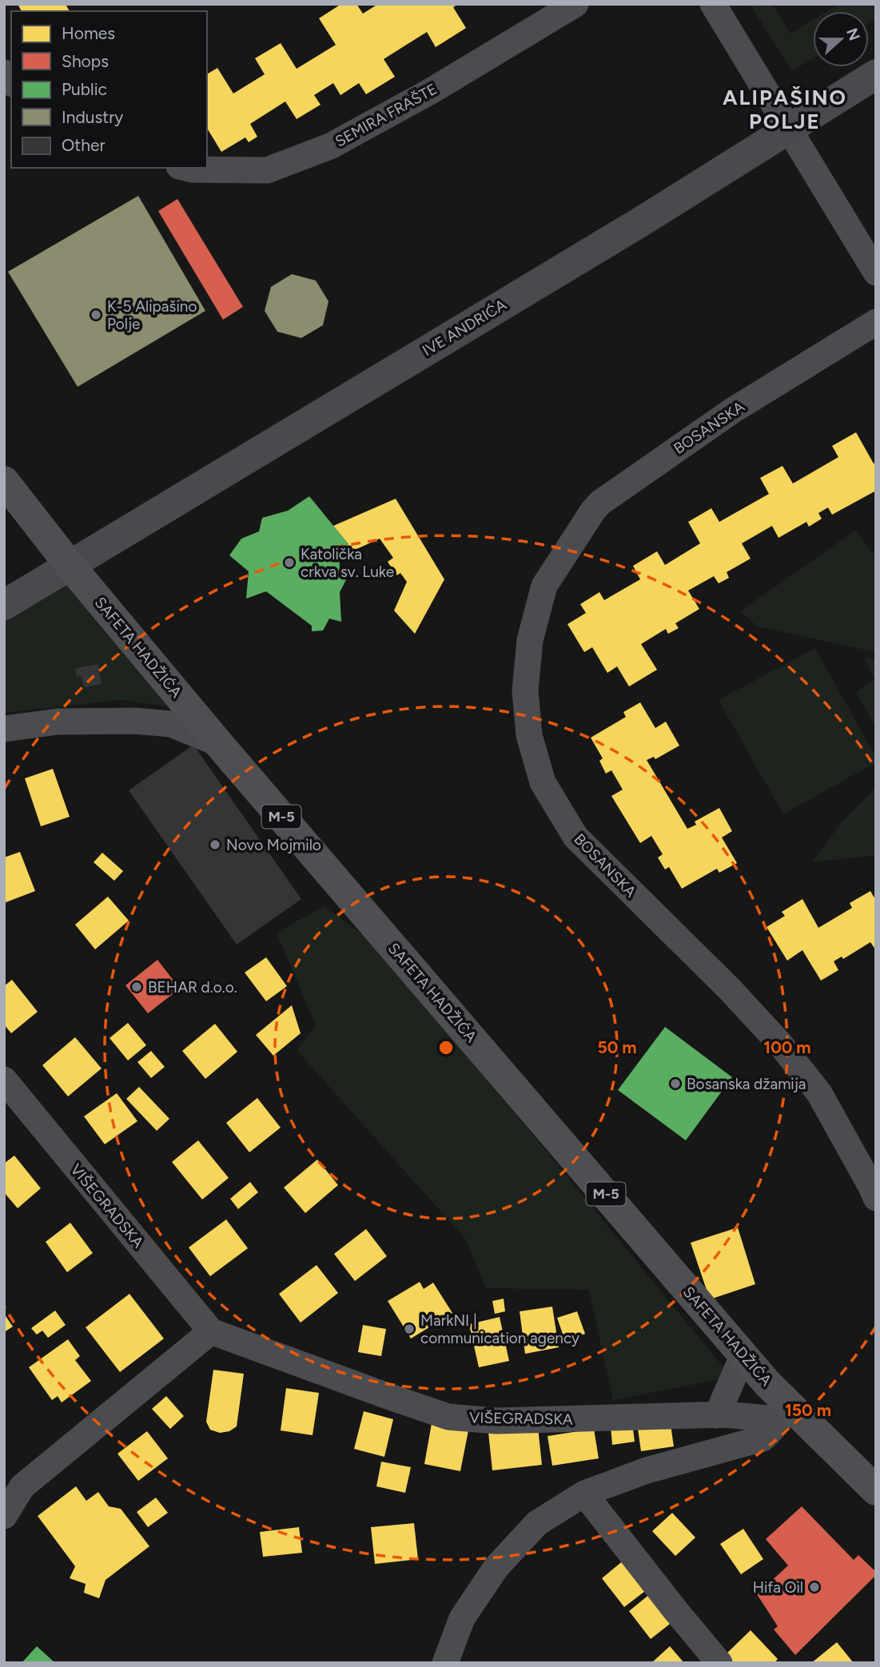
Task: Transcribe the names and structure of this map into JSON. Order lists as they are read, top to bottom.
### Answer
{
  "streets": {
    "main road": ["IVE ANDRIĆA", "SAFETA HADŽIĆA", "M-5"],
    "street": ["SEMIRA FRAŠTE", "BOSANSKA", "VIŠEGRADSKA"]
  },
  "crossings": [
    ["IVE ANDRIĆA", "SAFETA HADŽIĆA"],
    ["SAFETA HADŽIĆA", "VIŠEGRADSKA"]
  ],
  "districts": ["ALIPAŠINO POLJE"],
  "places": [
    "K-5 Alipašino Polje",
    "Katolička crkva sv. Luke",
    "Novo Mojmilo",
    "BEHAR d.o.o.",
    "Bosanska džamija",
    "MarkNI | communication agency",
    "Hifa Oil"
  ],
  "legend": [
    "Homes",
    "Shops",
    "Public",
    "Industry",
    "Other"
  ],
  "north": "right",
  "rings": ["50 m", "100 m", "150 m"]
}
